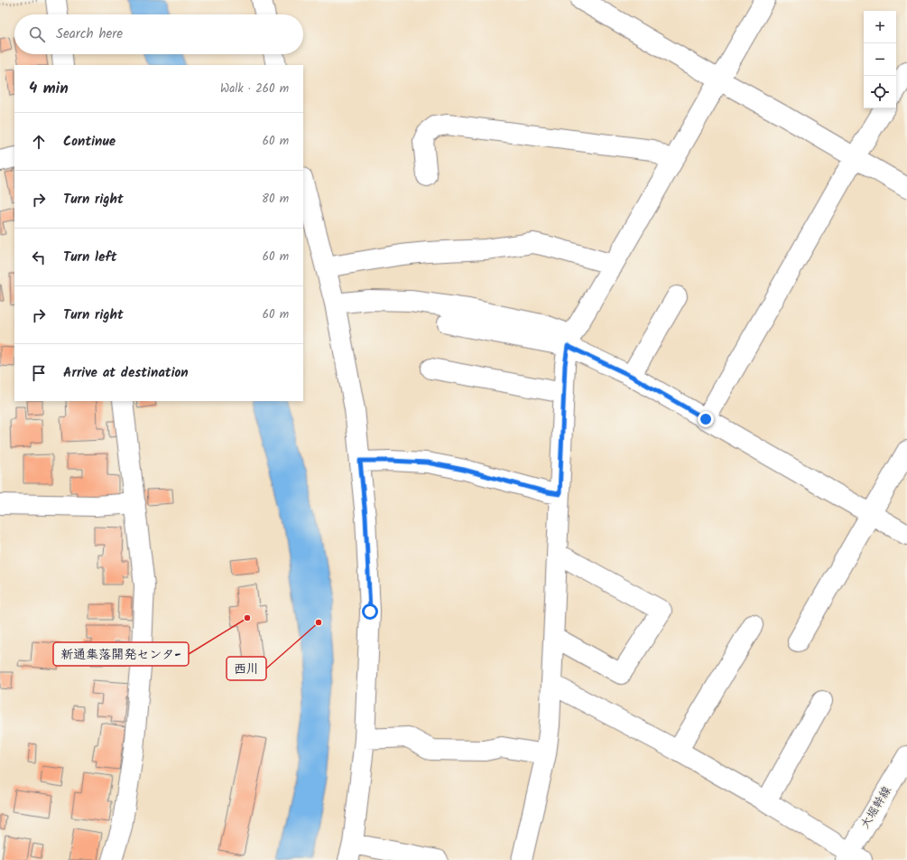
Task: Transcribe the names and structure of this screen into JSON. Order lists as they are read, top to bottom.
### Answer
{
  "streets": {
    "street": ["大堀幹線"]
  },
  "places": ["新通集落開発センタ-", "西川"],
  "page": {
    "map_buttons": ["+", "−"],
    "search": "Search here",
    "heading": ["4 min", "Walk · 260 m"],
    "list": [
      ["Continue", "60 m"],
      ["Turn right", "80 m"],
      ["Turn left", "60 m"],
      ["Turn right", "60 m"],
      "Arrive at destination"
    ]
  }
}
